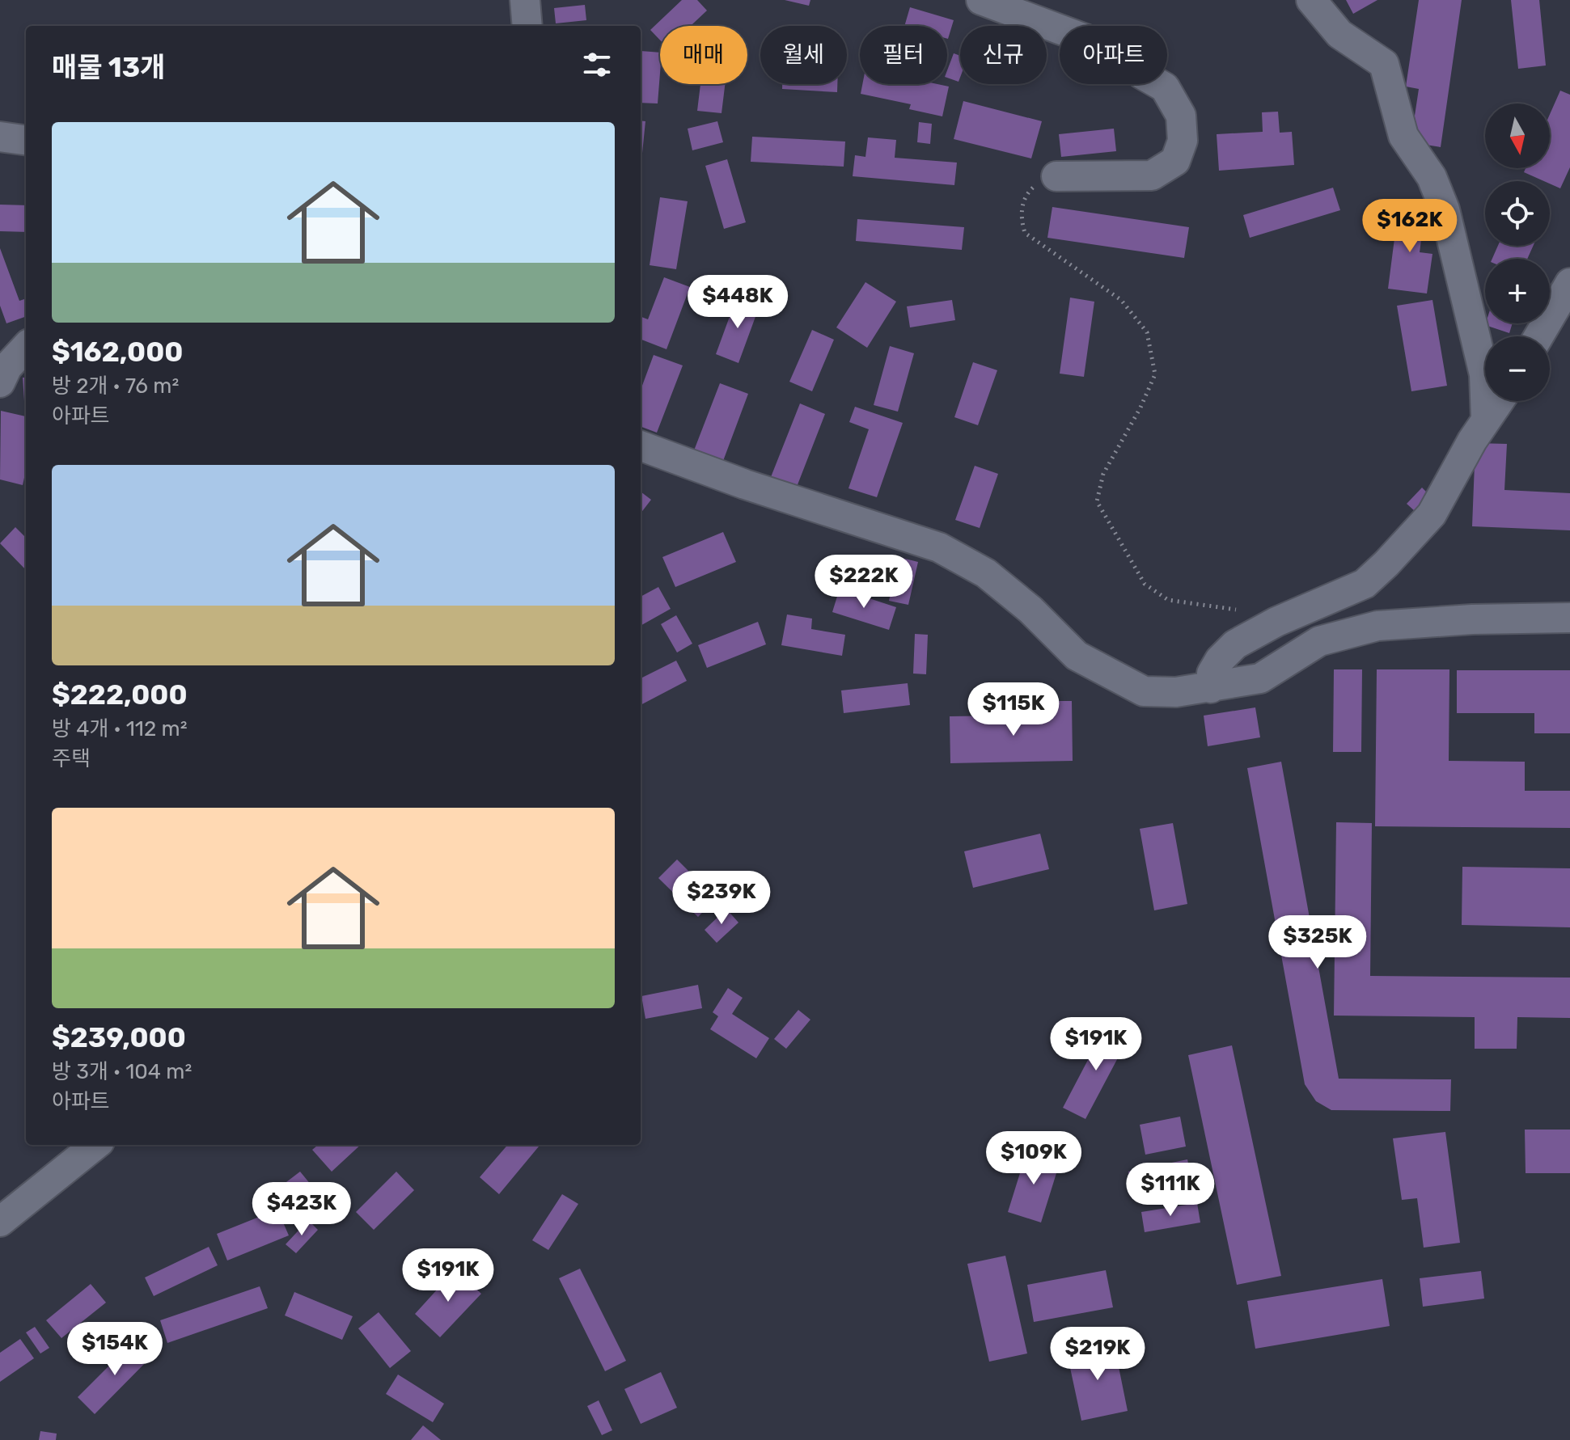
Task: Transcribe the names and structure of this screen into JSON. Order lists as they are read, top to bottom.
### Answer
{
  "north": "bottom",
  "page": {
    "chip": [
      "매매",
      "월세",
      "필터",
      "신규",
      "아파트"
    ],
    "heading": "매물 13개",
    "map_buttons": ["+", "−"],
    "list": [
      {
        "name": "$162,000",
        "note": "방 2개 · 76 m² · 아파트"
      },
      {
        "name": "$222,000",
        "note": "방 4개 · 112 m² · 주택"
      },
      {
        "name": "$239,000",
        "note": "방 3개 · 104 m² · 아파트"
      }
    ],
    "price": [
      "$162K",
      "$448K",
      "$222K",
      "$115K",
      "$239K",
      "$325K",
      "$191K",
      "$109K",
      "$111K",
      "$423K",
      "$191K",
      "$154K",
      "$219K"
    ]
  }
}
